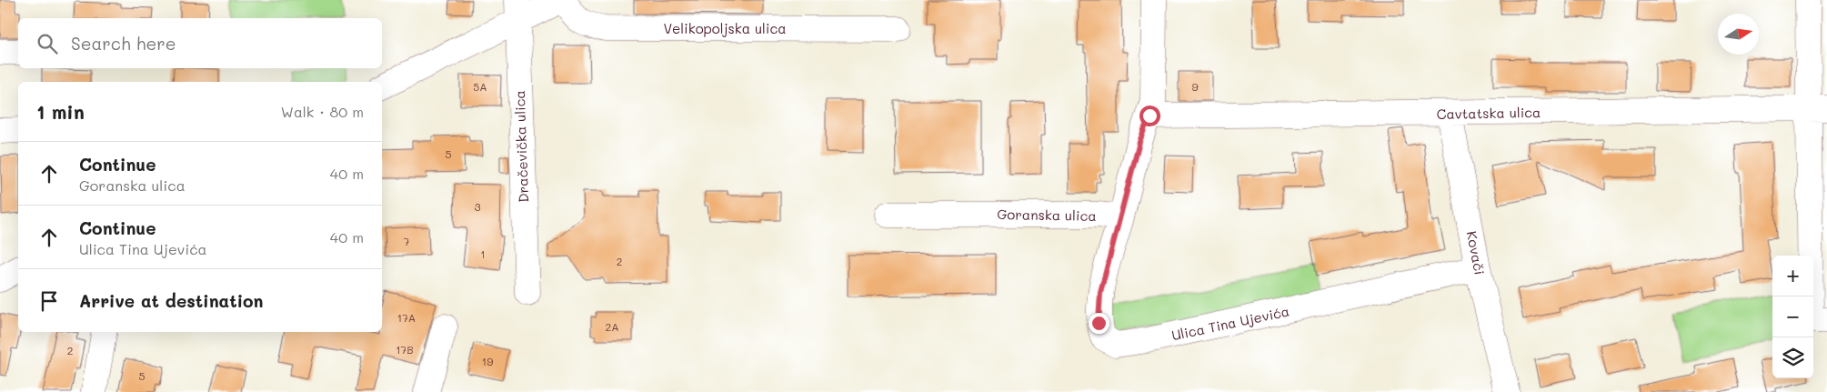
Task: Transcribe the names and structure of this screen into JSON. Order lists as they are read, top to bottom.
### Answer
{
  "streets": {
    "street": [
      "Velikopoljska ulica",
      "Cavtatska ulica",
      "Dračevička ulica",
      "Goranska ulica",
      "Kovači",
      "Ulica Tina Ujevića"
    ]
  },
  "crossings": [
    ["Velikopoljska ulica", "Dračevička ulica"],
    ["Cavtatska ulica", "Kovači"],
    ["Goranska ulica", "Ulica Tina Ujevića"],
    ["Kovači", "Ulica Tina Ujevića"]
  ],
  "house_numbers": [
    "5A",
    "9",
    "5",
    "3",
    "7",
    "1",
    "2",
    "17A",
    "2A",
    "17B",
    "2",
    "19",
    "5"
  ],
  "north": "right",
  "page": {
    "search": "Search here",
    "heading": ["1 min", "Walk · 80 m"],
    "list": [
      ["Continue", "Goranska ulica", "40 m"],
      ["Continue", "Ulica Tina Ujevića", "40 m"],
      "Arrive at destination"
    ],
    "map_buttons": ["+", "−"]
  }
}
